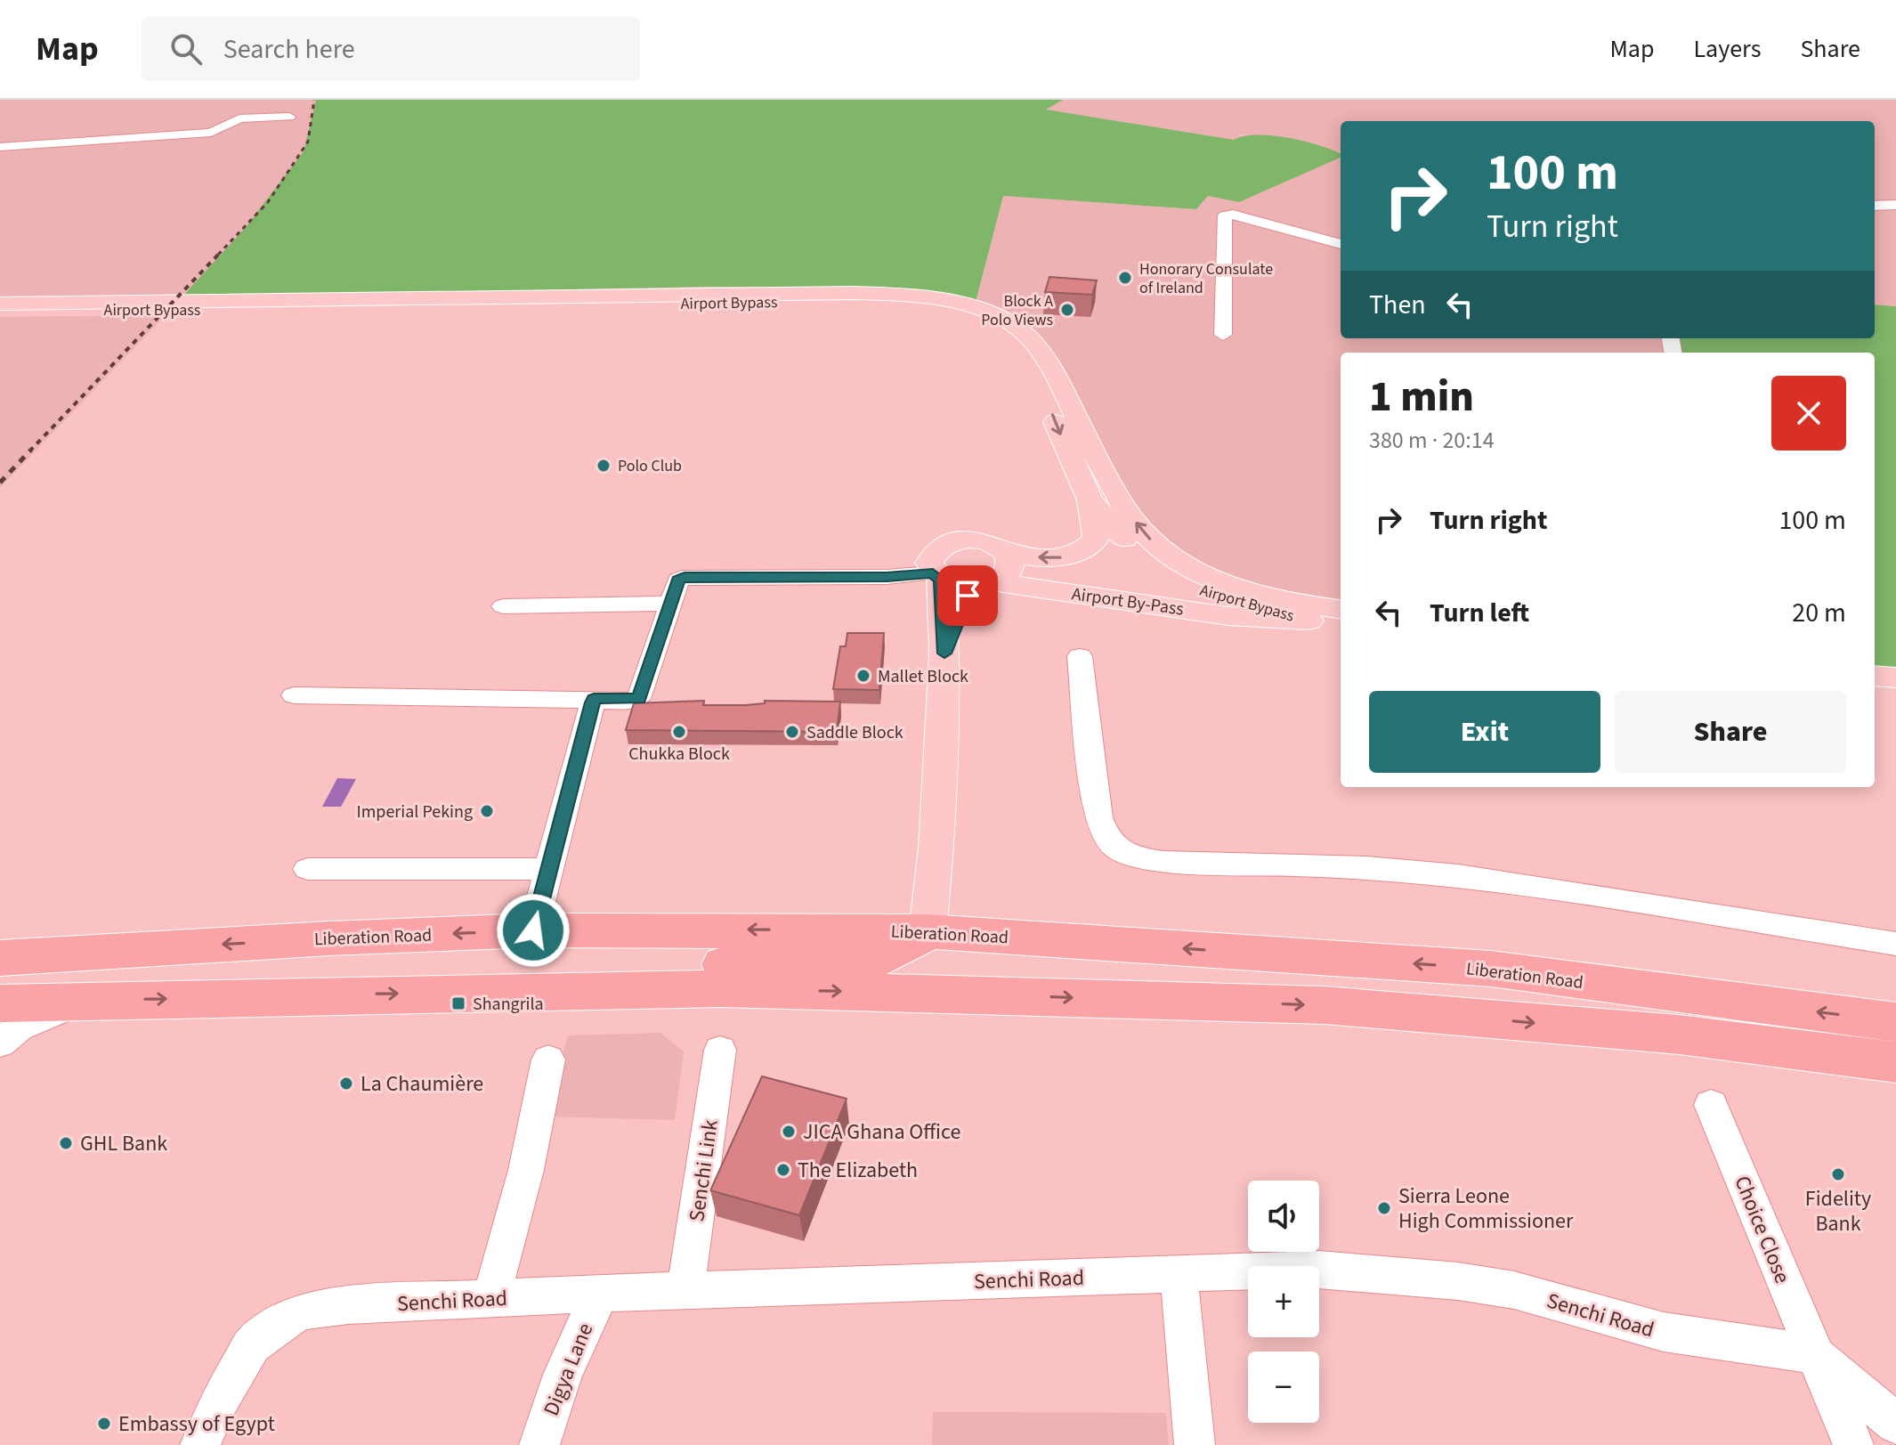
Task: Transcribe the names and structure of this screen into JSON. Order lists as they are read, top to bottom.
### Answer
{
  "streets": {
    "highway": ["Liberation Road"],
    "main road": ["Airport Bypass", "Airport By-Pass"],
    "street": [
      "Senchi Link",
      "Choice Close",
      "Senchi Road",
      "Digya Lane"
    ]
  },
  "crossings": [
    ["Airport Bypass", "Airport By-Pass"],
    ["Senchi Link", "Senchi Road"],
    ["Choice Close", "Senchi Road"],
    ["Senchi Road", "Digya Lane"]
  ],
  "places": {
    "other": [
      "Honorary Consulate of Ireland",
      "Block A Polo Views",
      "Polo Club",
      "Mallet Block",
      "Chukka Block",
      "Saddle Block",
      "Imperial Peking",
      "La Chaumière",
      "JICA Ghana Office",
      "GHL Bank",
      "The Elizabeth",
      "Fidelity Bank",
      "Sierra Leone High Commissioner",
      "Embassy of Egypt"
    ],
    "transit": ["Shangrila"]
  },
  "page": {
    "header": "Map",
    "search": "Search here",
    "nav": ["Map", "Layers", "Share"],
    "turn": ["100 m", "Turn right"],
    "then": "Then",
    "heading": ["1 min", "380 m · 20:14"],
    "list": [
      {
        "name": "Turn right",
        "value": "100 m"
      },
      {
        "name": "Turn left",
        "value": "20 m"
      }
    ],
    "buttons": ["Exit", "Share"],
    "map_buttons": ["+", "−"]
  }
}
